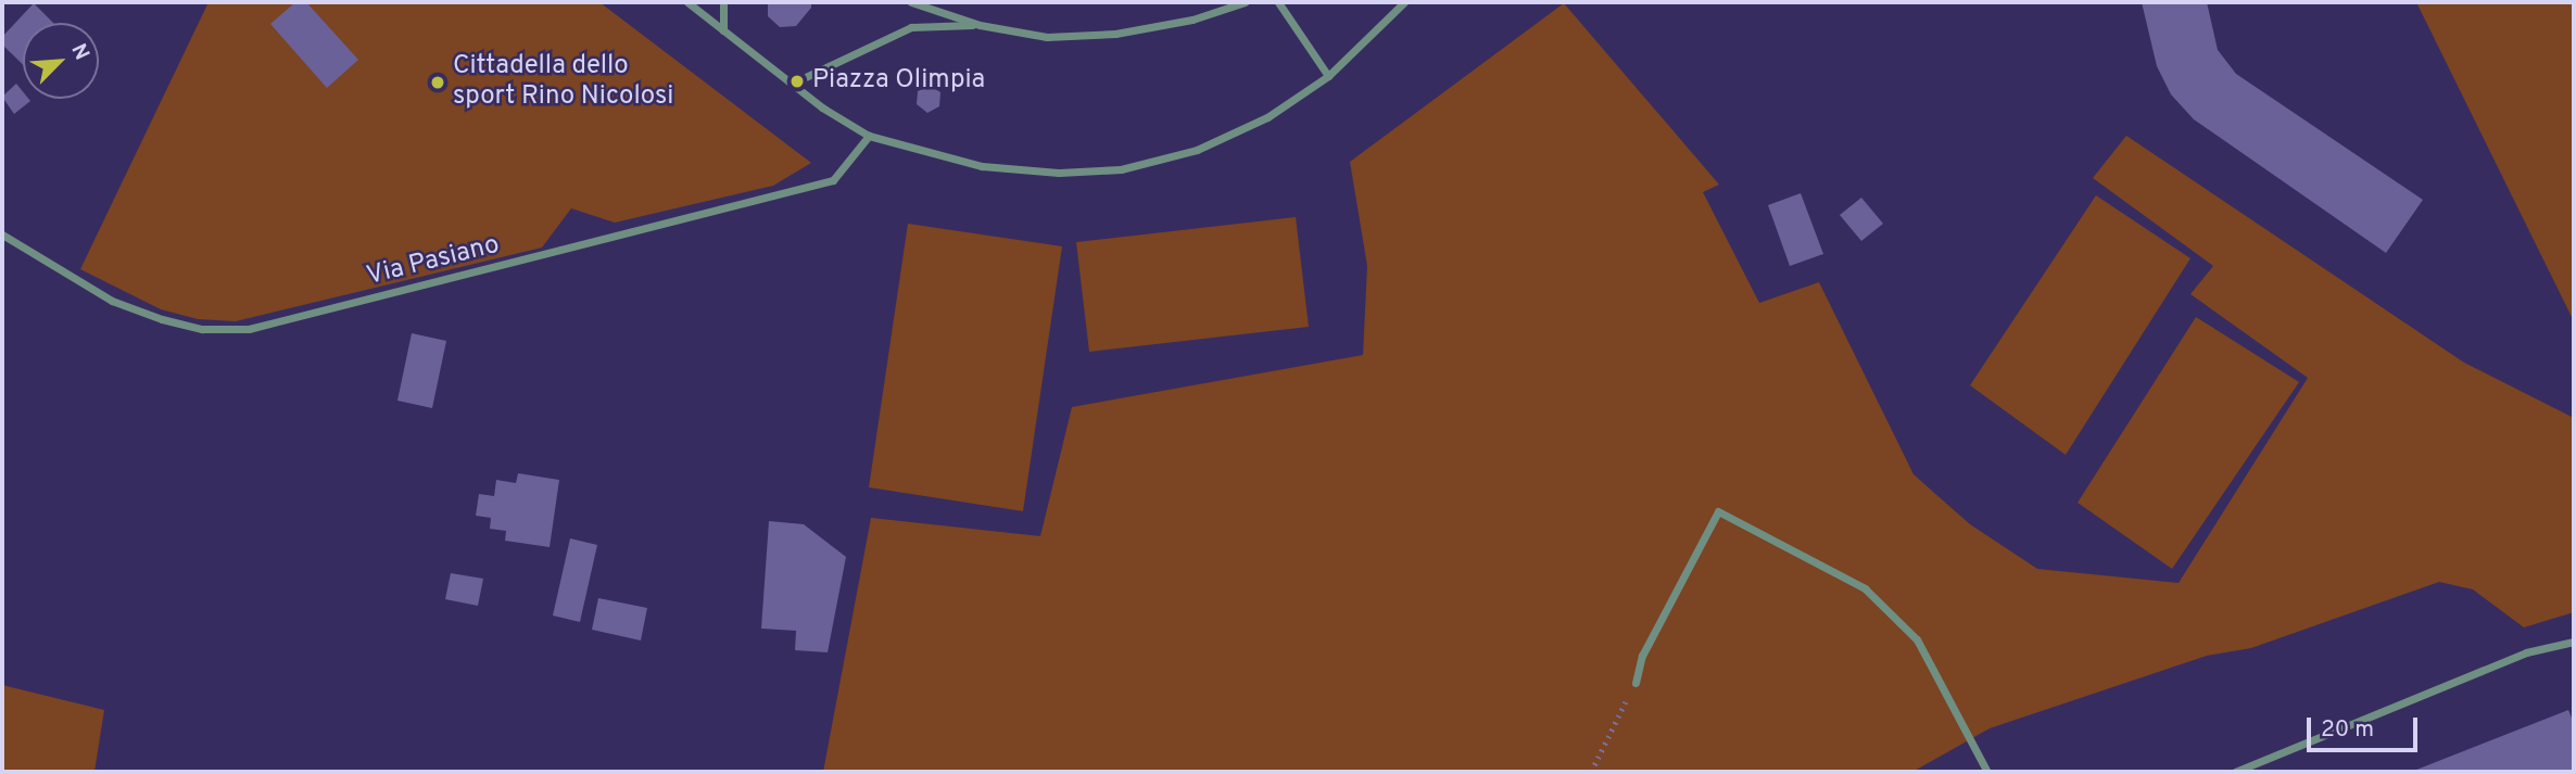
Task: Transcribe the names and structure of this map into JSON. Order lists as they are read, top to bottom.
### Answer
{
  "streets": {
    "street": ["Via Pasiano"]
  },
  "places": ["Piazza Olimpia", "Cittadella dello sport Rino Nicolosi"],
  "scale_bar": "20 m",
  "north": "top right"
}
